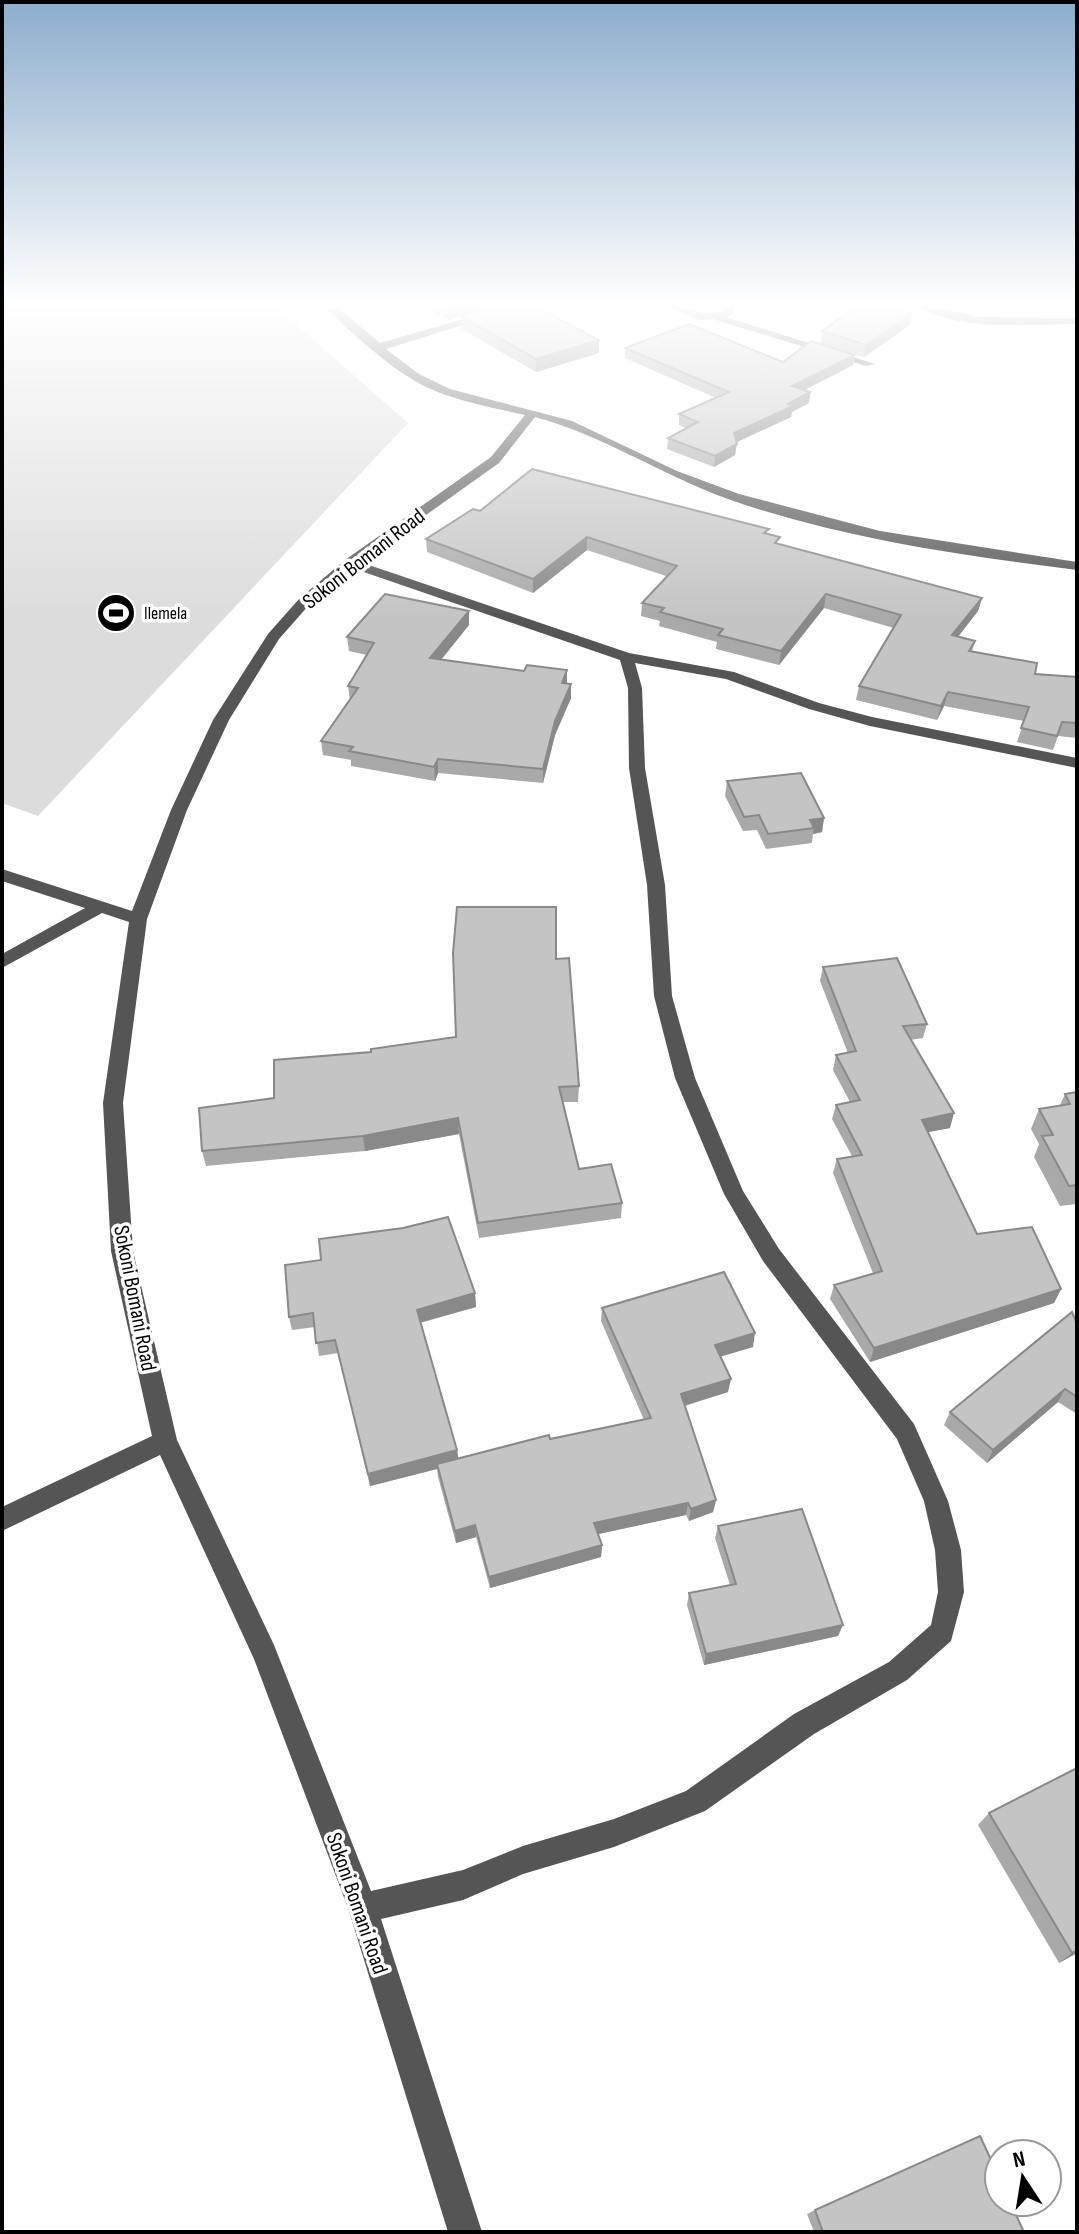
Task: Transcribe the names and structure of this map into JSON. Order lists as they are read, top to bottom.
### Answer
{
  "streets": {
    "street": ["Sokoni Bomani Road"]
  },
  "places": {
    "sports": ["Ilemela"]
  },
  "north": "top"
}
